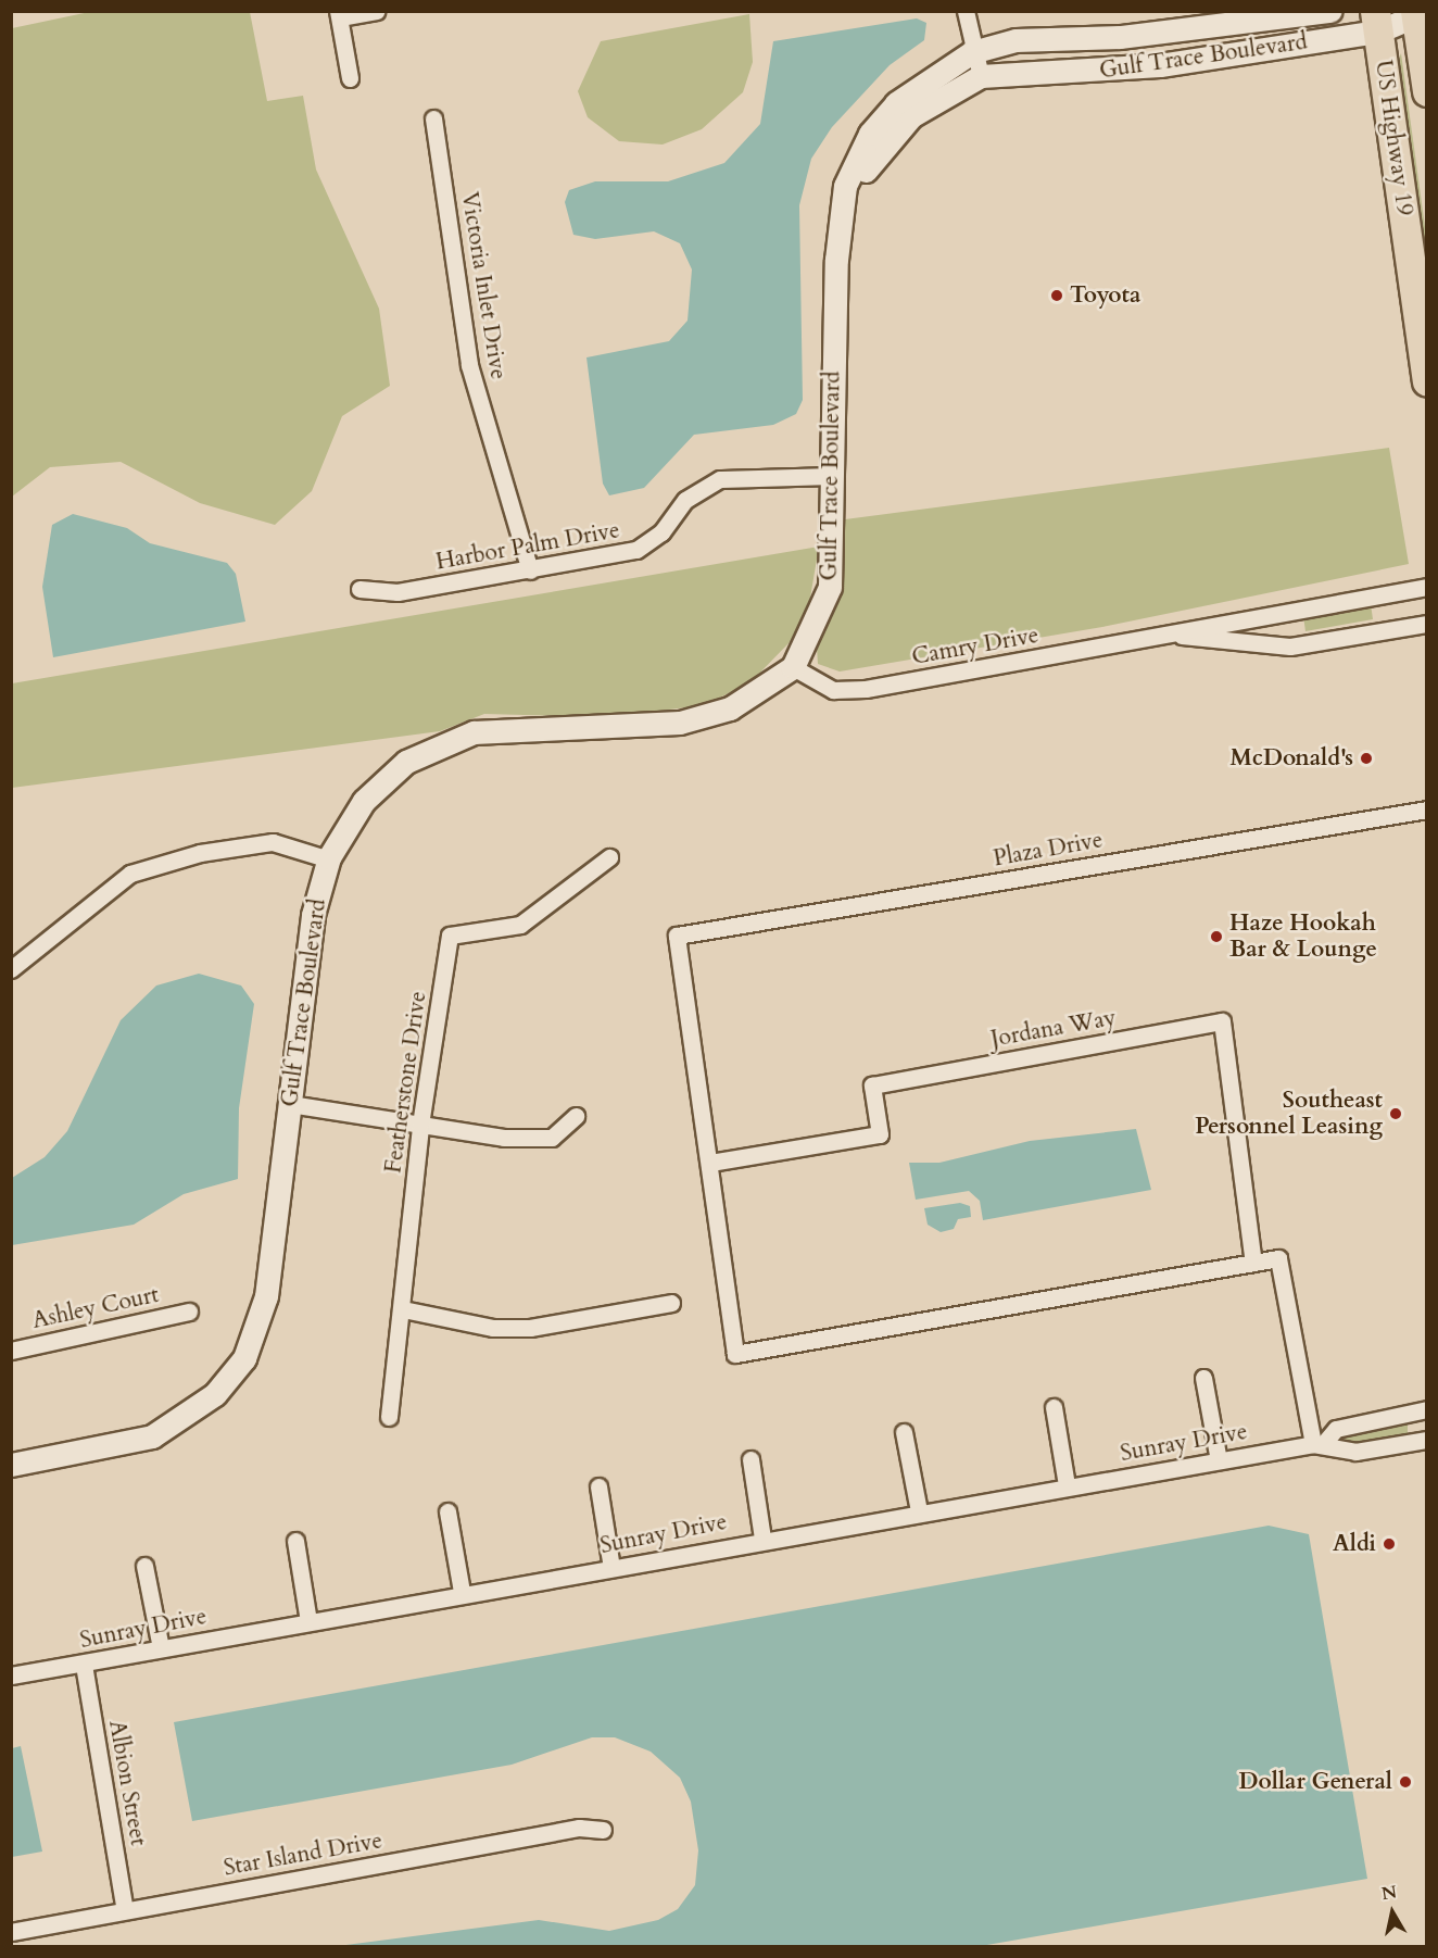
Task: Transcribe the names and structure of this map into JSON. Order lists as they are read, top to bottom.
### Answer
{
  "streets": {
    "highway": ["US Highway 19"],
    "street": [
      "Gulf Trace Boulevard",
      "Victoria Inlet Drive",
      "Harbor Palm Drive",
      "Camry Drive",
      "Plaza Drive",
      "Jordana Way",
      "Featherstone Drive",
      "Ashley Court",
      "Sunray Drive",
      "Albion Street",
      "Star Island Drive"
    ]
  },
  "crossings": [
    ["Gulf Trace Boulevard", "US Highway 19"],
    ["Gulf Trace Boulevard", "Harbor Palm Drive"],
    ["Gulf Trace Boulevard", "Camry Drive"],
    ["Victoria Inlet Drive", "Harbor Palm Drive"],
    ["Plaza Drive", "Jordana Way"],
    ["Sunray Drive", "Albion Street"],
    ["Albion Street", "Star Island Drive"]
  ],
  "places": [
    "Toyota",
    "McDonald's",
    "Haze Hookah Bar & Lounge",
    "Southeast Personnel Leasing",
    "Aldi",
    "Dollar General"
  ],
  "north": "top"
}
